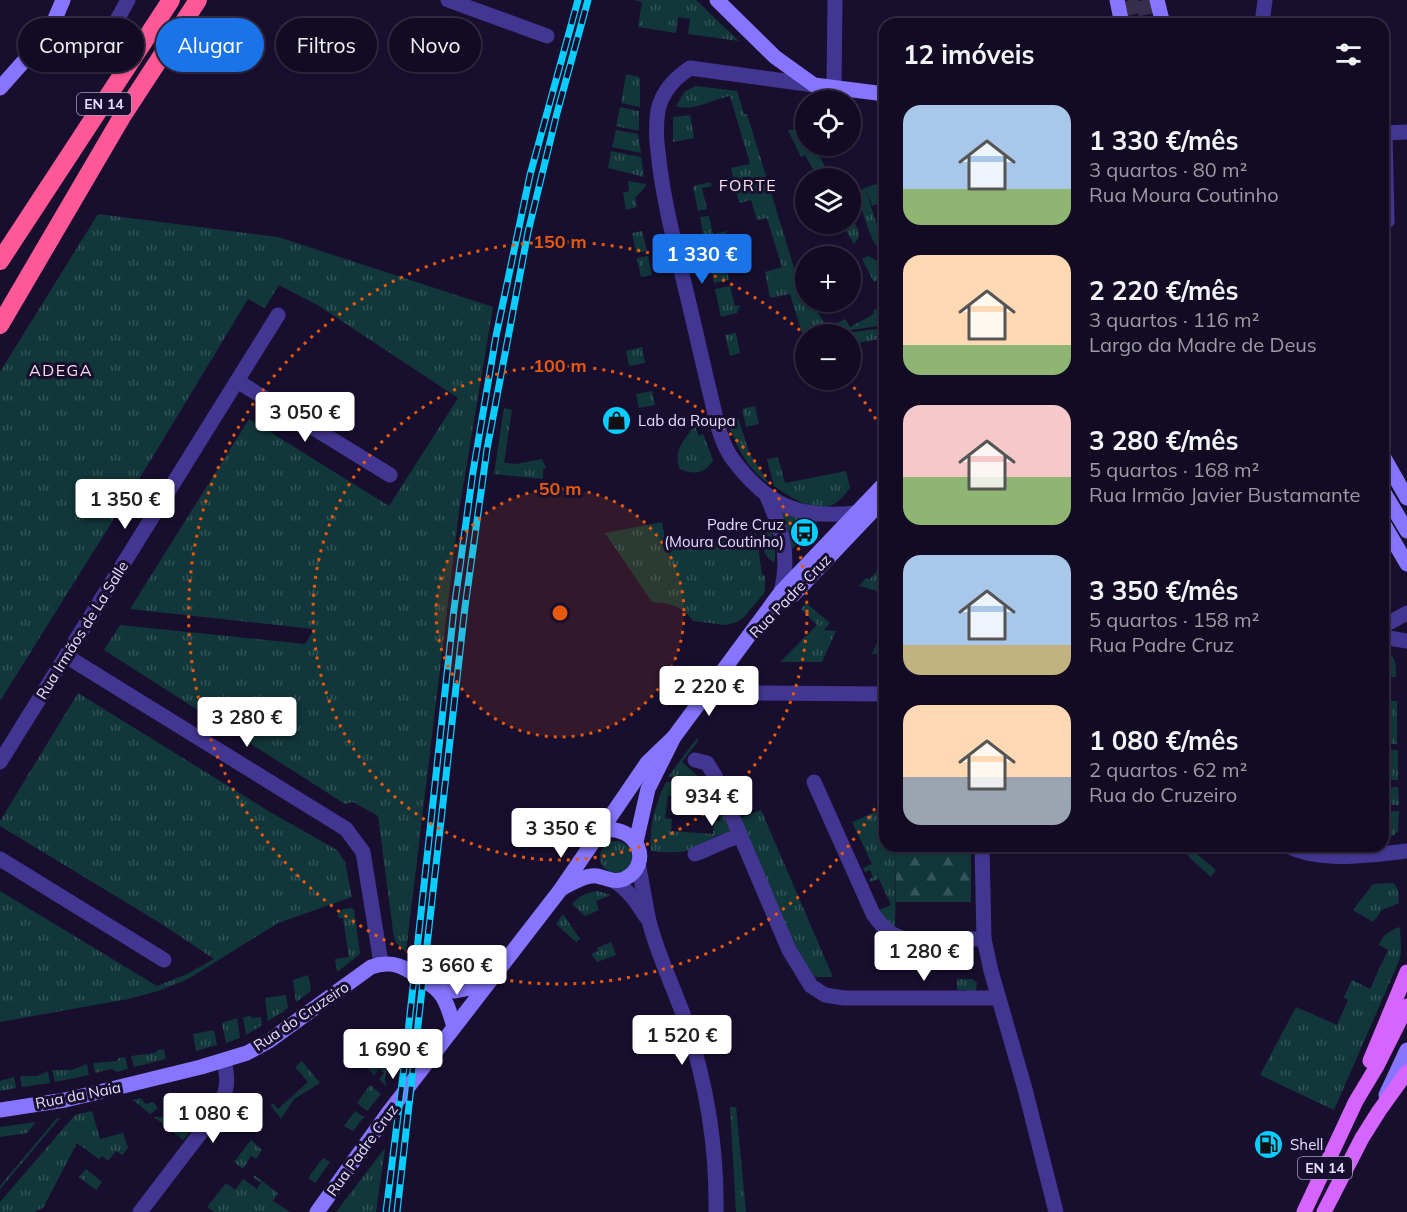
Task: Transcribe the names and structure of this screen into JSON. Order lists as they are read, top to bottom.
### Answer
{
  "streets": {
    "highway": ["EN 14"],
    "street": [
      "Rua Padre Cruz",
      "Rua Irmãos de La Salle",
      "Rua do Cruzeiro",
      "Rua da Naia"
    ]
  },
  "crossings": [
    ["Rua do Cruzeiro", "Rua da Naia"]
  ],
  "districts": ["FORTE", "ADEGA"],
  "places": {
    "shop": ["Lab da Roupa"],
    "bus stop": ["Padre Cruz (Moura Coutinho)"],
    "fuel station": ["Shell"]
  },
  "page": {
    "chip": [
      "Comprar",
      "Alugar",
      "Filtros",
      "Novo"
    ],
    "heading": "12 imóveis",
    "map_buttons": ["+", "−"],
    "list": [
      {
        "name": "1 330 €/mês",
        "note": "3 quartos · 80 m² · Rua Moura Coutinho"
      },
      {
        "name": "2 220 €/mês",
        "note": "3 quartos · 116 m² · Largo da Madre de Deus"
      },
      {
        "name": "3 280 €/mês",
        "note": "5 quartos · 168 m² · Rua Irmão Javier Bustamante"
      },
      {
        "name": "3 350 €/mês",
        "note": "5 quartos · 158 m² · Rua Padre Cruz"
      },
      {
        "name": "1 080 €/mês",
        "note": "2 quartos · 62 m² · Rua do Cruzeiro"
      }
    ],
    "price": [
      "1 330 €",
      "3 050 €",
      "1 350 €",
      "2 220 €",
      "3 280 €",
      "934 €",
      "3 350 €",
      "1 280 €",
      "3 660 €",
      "1 520 €",
      "1 690 €",
      "1 080 €"
    ]
  },
  "rings": ["150 m", "100 m", "50 m"]
}
